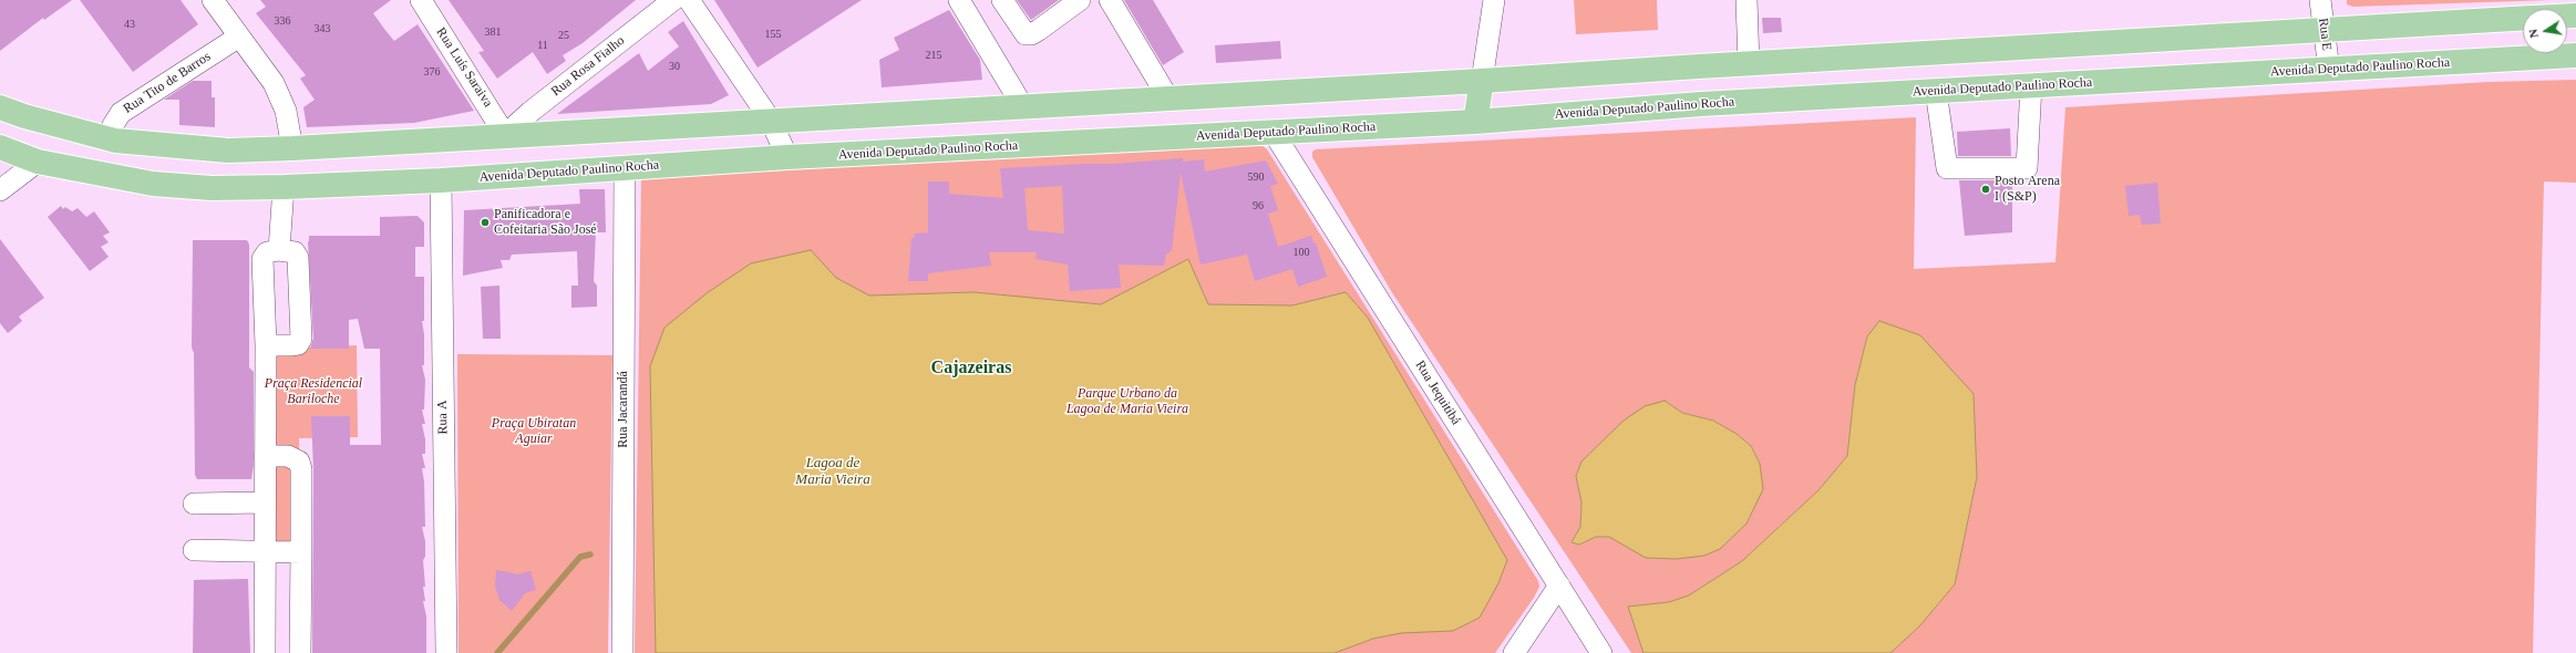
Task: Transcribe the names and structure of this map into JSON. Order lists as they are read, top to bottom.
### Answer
{
  "streets": {
    "main road": ["Avenida Deputado Paulino Rocha"],
    "street": [
      "Rua E",
      "Rua Rosa Fialho",
      "Rua Luís Saraiva",
      "Rua Tito de Barros",
      "Rua Jequitibá",
      "Rua Jacarandá",
      "Rua A"
    ]
  },
  "crossings": [
    ["Rua E", "Avenida Deputado Paulino Rocha"],
    ["Rua Rosa Fialho", "Rua Luís Saraiva"],
    ["Avenida Deputado Paulino Rocha", "Rua Jequitibá"],
    ["Avenida Deputado Paulino Rocha", "Rua Jacarandá"],
    ["Avenida Deputado Paulino Rocha", "Rua A"]
  ],
  "districts": ["Cajazeiras"],
  "water": ["Lagoa de Maria Vieira"],
  "parks": ["Praça Residencial Bariloche", "Parque Urbano da Lagoa de Maria Vieira", "Praça Ubiratan Aguiar"],
  "places": ["Posto Arena I (S&P)", "Panificadora e Cofeitaria São José"],
  "house_numbers": [
    "336",
    "43",
    "343",
    "381",
    "155",
    "25",
    "11",
    "215",
    "30",
    "376",
    "590",
    "96",
    "100"
  ],
  "north": "left"
}
